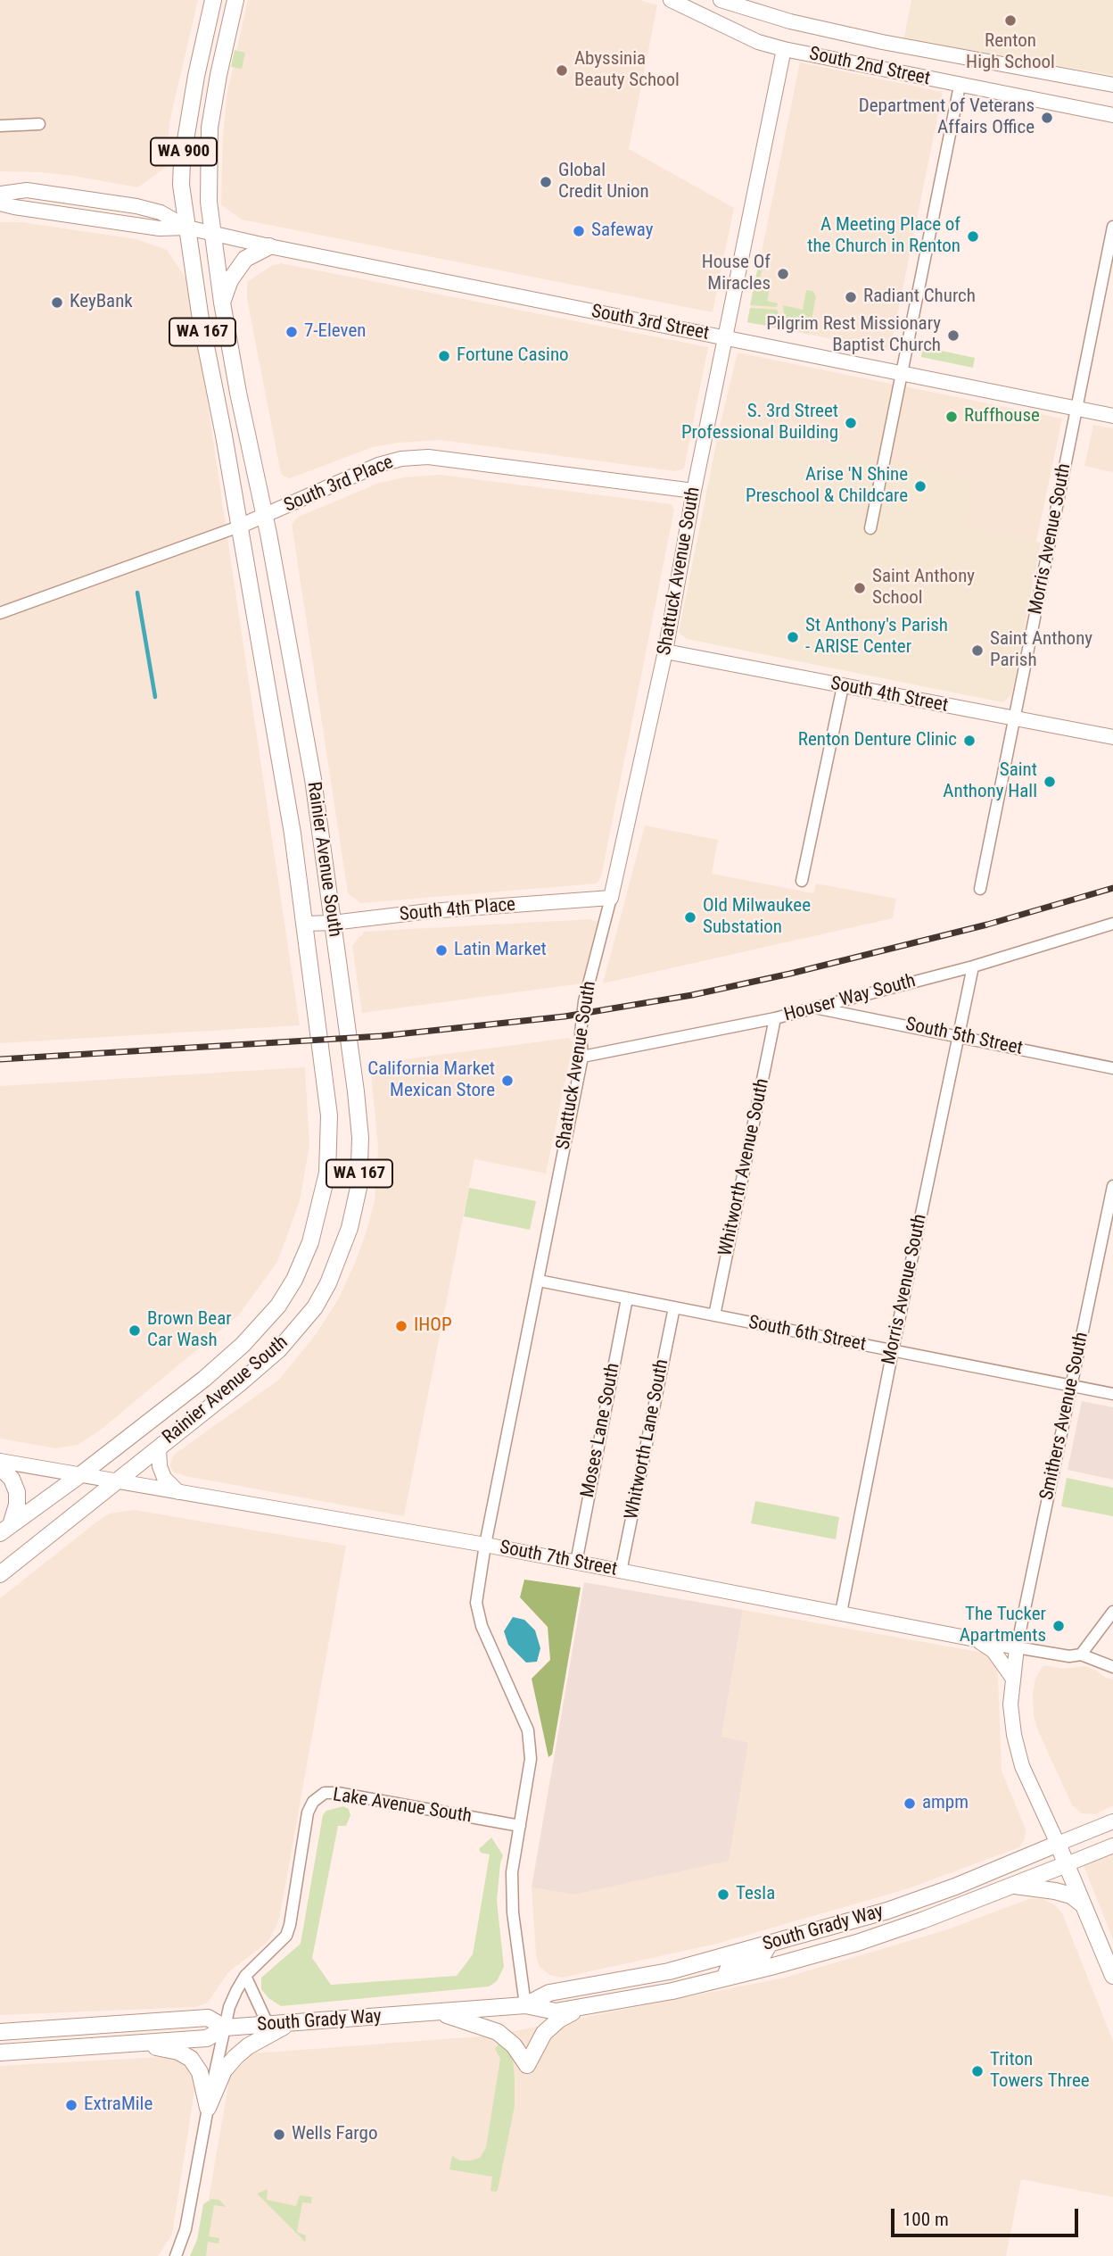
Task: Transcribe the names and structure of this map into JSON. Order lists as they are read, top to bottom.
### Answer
{
  "streets": {
    "main road": [
      "WA 900",
      "WA 167",
      "Rainier Avenue South",
      "South Grady Way"
    ],
    "street": [
      "South 2nd Street",
      "South 3rd Street",
      "South 3rd Place",
      "Morris Avenue South",
      "Shattuck Avenue South",
      "South 4th Street",
      "South 4th Place",
      "Houser Way South",
      "South 5th Street",
      "Whitworth Avenue South",
      "South 6th Street",
      "Smithers Avenue South",
      "Moses Lane South",
      "Whitworth Lane South",
      "South 7th Street",
      "Lake Avenue South"
    ]
  },
  "crossings": [
    ["South 2nd Street", "Shattuck Avenue South"],
    ["South 3rd Street", "Morris Avenue South"],
    ["South 3rd Street", "Shattuck Avenue South"],
    ["South 3rd Street", "Rainier Avenue South"],
    ["South 3rd Place", "Shattuck Avenue South"],
    ["South 3rd Place", "Rainier Avenue South"],
    ["Morris Avenue South", "South 4th Street"],
    ["Morris Avenue South", "Houser Way South"],
    ["Morris Avenue South", "South 5th Street"],
    ["Morris Avenue South", "South 6th Street"],
    ["Morris Avenue South", "South 7th Street"],
    ["Shattuck Avenue South", "South 4th Street"],
    ["Shattuck Avenue South", "South 4th Place"],
    ["Shattuck Avenue South", "Houser Way South"],
    ["Shattuck Avenue South", "South 6th Street"],
    ["Shattuck Avenue South", "South 7th Street"],
    ["Shattuck Avenue South", "Lake Avenue South"],
    ["Shattuck Avenue South", "South Grady Way"],
    ["Rainier Avenue South", "South 4th Place"],
    ["Rainier Avenue South", "South 7th Street"],
    ["Houser Way South", "South 5th Street"],
    ["Houser Way South", "Whitworth Avenue South"],
    ["Whitworth Avenue South", "South 6th Street"],
    ["South 6th Street", "Smithers Avenue South"],
    ["South 6th Street", "Moses Lane South"],
    ["South 6th Street", "Whitworth Lane South"],
    ["Smithers Avenue South", "South 7th Street"],
    ["Moses Lane South", "South 7th Street"],
    ["Whitworth Lane South", "South 7th Street"],
    ["Lake Avenue South", "South Grady Way"]
  ],
  "places": [
    "Renton High School",
    "Abyssinia Beauty School",
    "Department of Veterans Affairs Office",
    "Global Credit Union",
    "Safeway",
    "A Meeting Place of the Church in Renton",
    "House Of Miracles",
    "Radiant Church",
    "KeyBank",
    "7-Eleven",
    "Pilgrim Rest Missionary Baptist Church",
    "Fortune Casino",
    "Ruffhouse",
    "S. 3rd Street Professional Building",
    "Arise 'N Shine Preschool & Childcare",
    "Saint Anthony School",
    "St Anthony's Parish - ARISE Center",
    "Saint Anthony Parish",
    "Renton Denture Clinic",
    "Saint Anthony Hall",
    "Old Milwaukee Substation",
    "Latin Market",
    "California Market Mexican Store",
    "IHOP",
    "Brown Bear Car Wash",
    "The Tucker Apartments",
    "ampm",
    "Tesla",
    "Triton Towers Three",
    "ExtraMile",
    "Wells Fargo"
  ],
  "scale_bar": "100 m"
}
